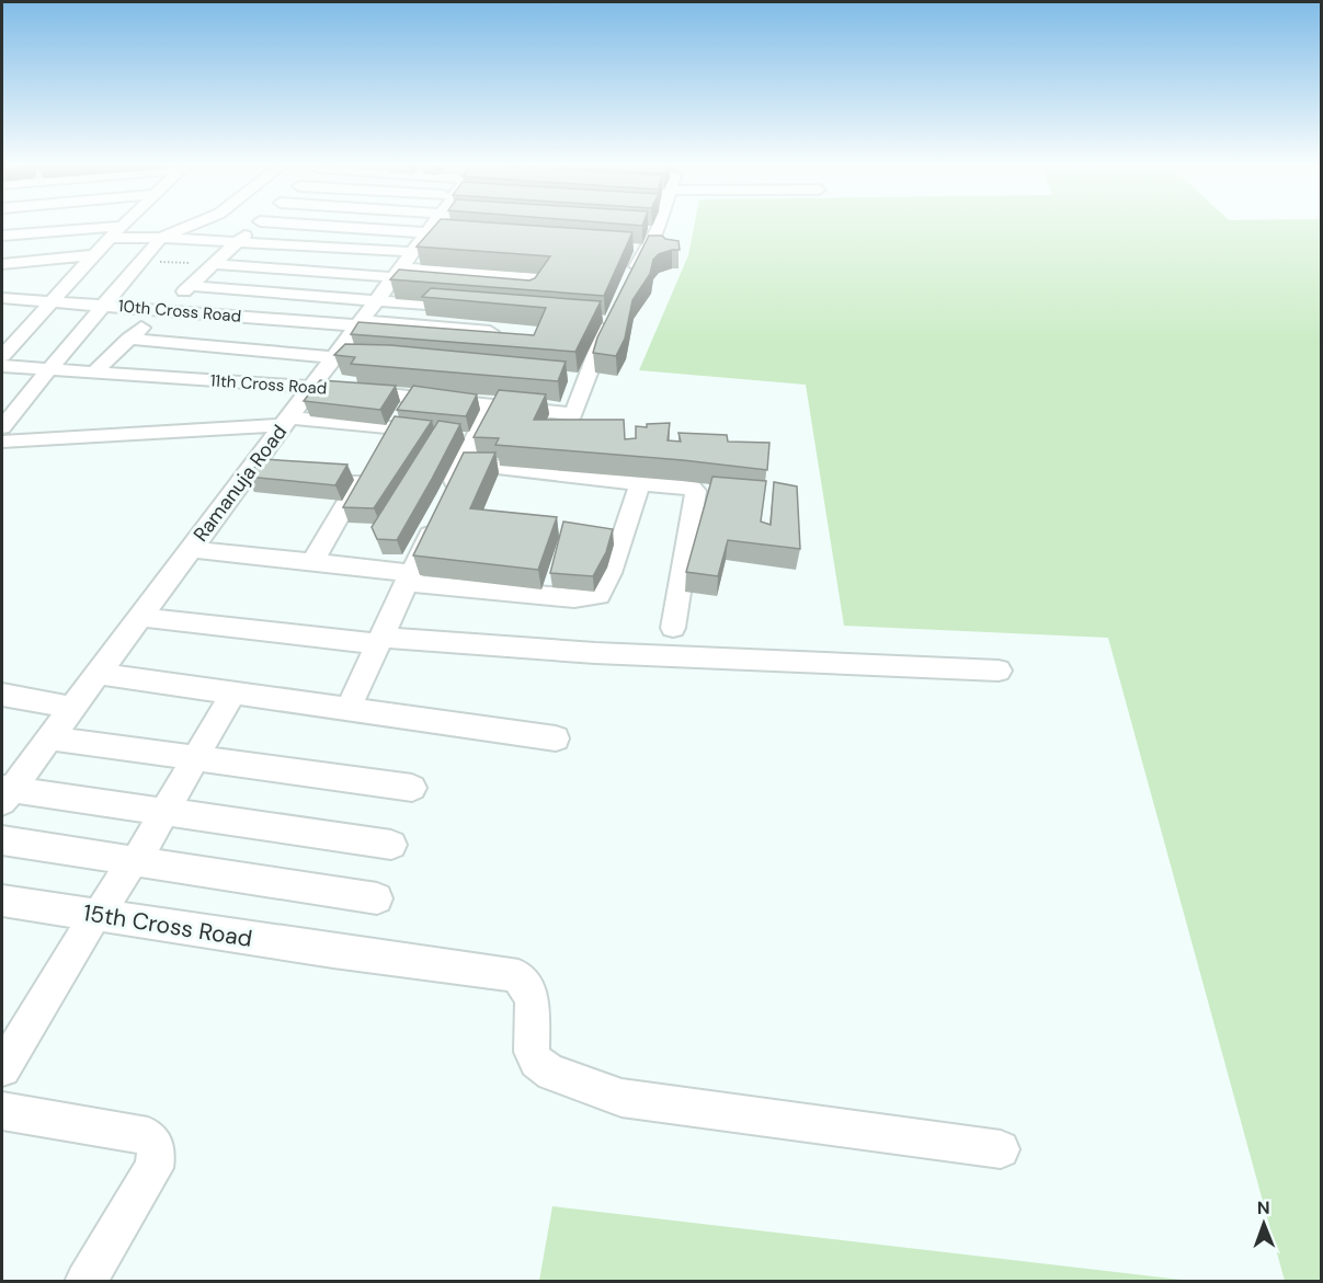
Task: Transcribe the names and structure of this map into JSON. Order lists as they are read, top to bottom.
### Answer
{
  "streets": {
    "street": [
      "10th Cross Road",
      "11th Cross Road",
      "Ramanuja Road",
      "15th Cross Road"
    ]
  },
  "crossings": [
    ["10th Cross Road", "Ramanuja Road"],
    ["11th Cross Road", "Ramanuja Road"]
  ],
  "north": "top"
}
